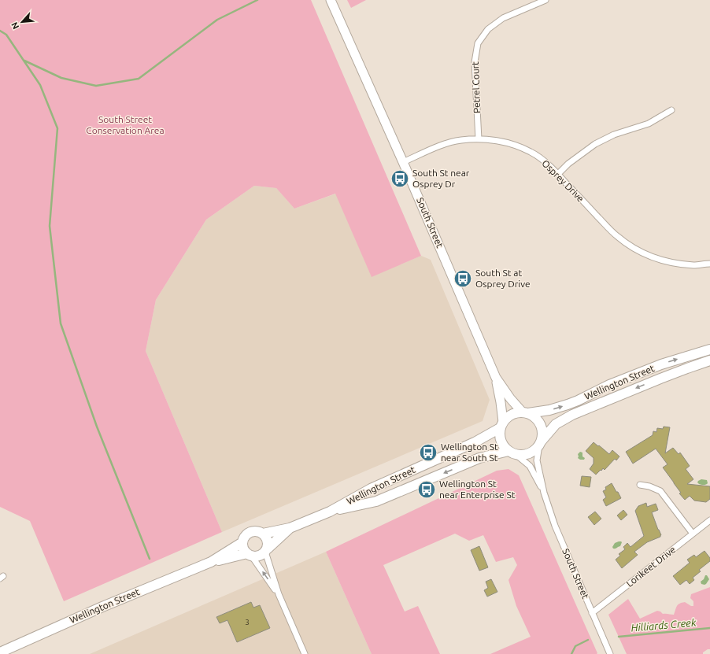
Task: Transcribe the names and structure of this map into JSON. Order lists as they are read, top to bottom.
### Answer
{
  "streets": {
    "main road": ["Wellington Street"],
    "street": [
      "Petrel Court",
      "Osprey Drive",
      "South Street",
      "Lorikeet Drive"
    ]
  },
  "crossings": [
    ["Petrel Court", "Osprey Drive"],
    ["Osprey Drive", "South Street"],
    ["South Street", "Wellington Street"],
    ["South Street", "Lorikeet Drive"]
  ],
  "water": ["Hilliards Creek"],
  "parks": ["South Street Conservation Area"],
  "places": {
    "bus stop": [
      "South St near Osprey Dr",
      "South St at Osprey Drive",
      "Wellington St near South St",
      "Wellington St near Enterprise St"
    ]
  },
  "house_numbers": ["3"],
  "north": "bottom left"
}
